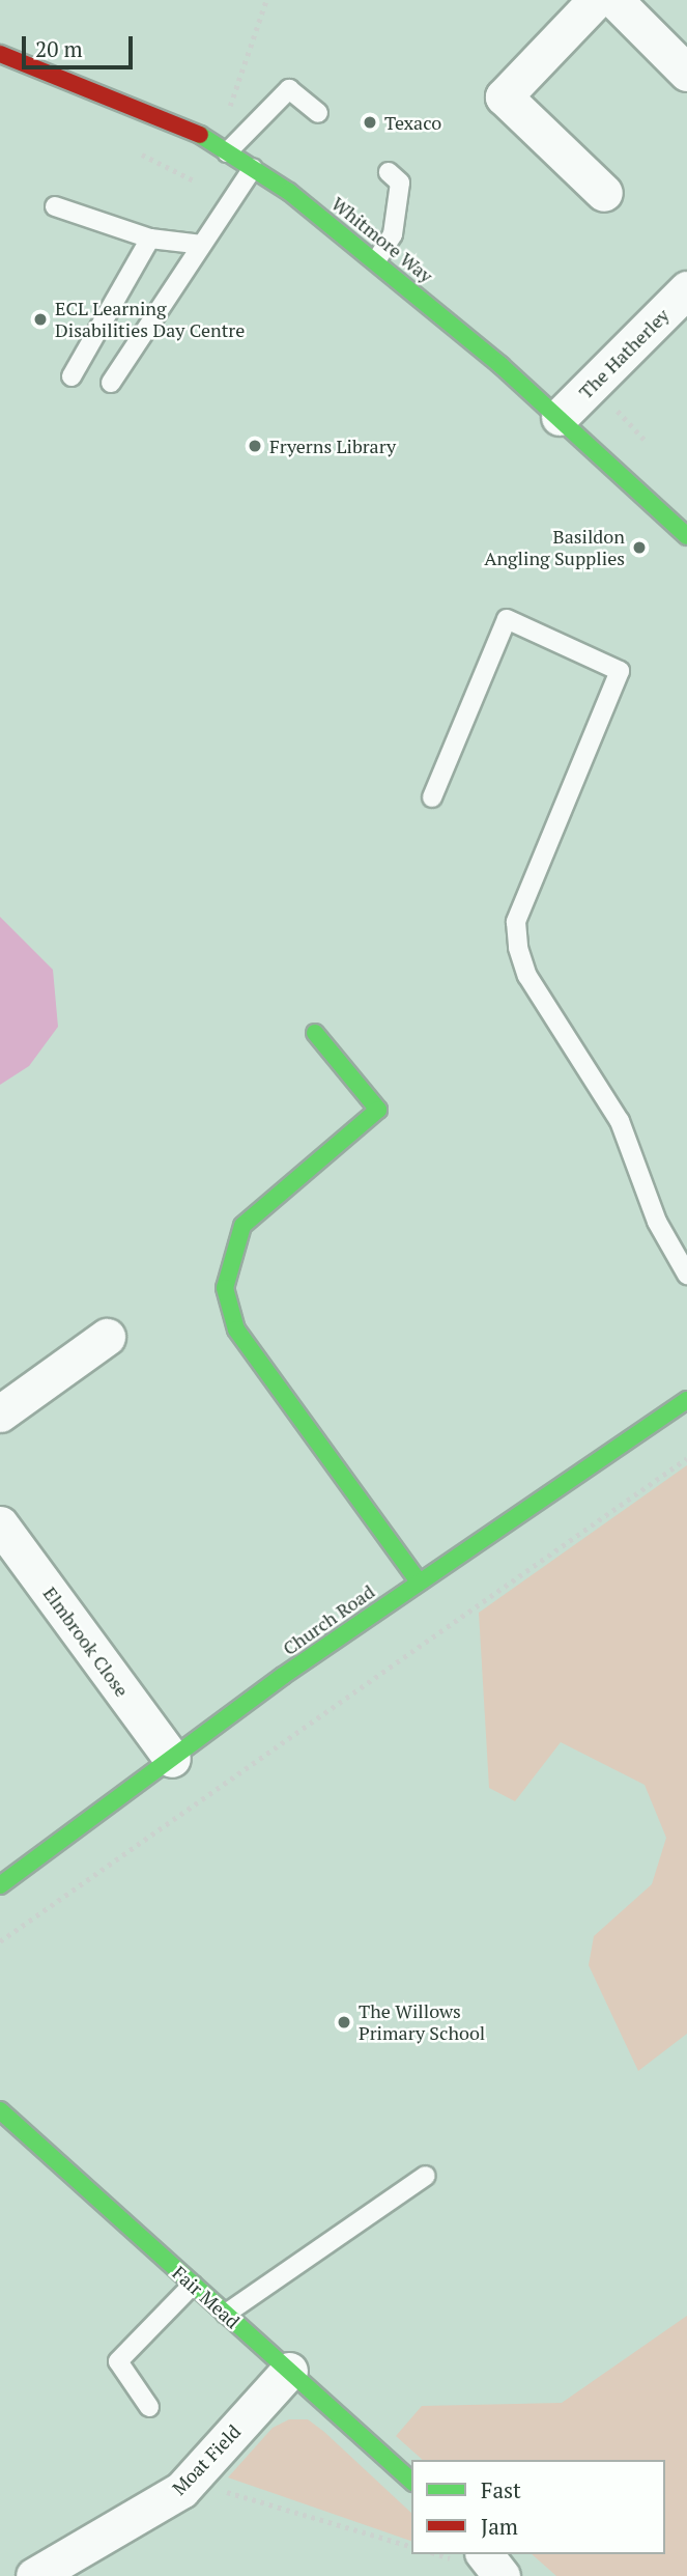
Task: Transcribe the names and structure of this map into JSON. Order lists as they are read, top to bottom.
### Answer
{
  "streets": {
    "street": [
      "Whitmore Way",
      "The Hatherley",
      "Church Road",
      "Elmbrook Close",
      "Fair Mead",
      "Moat Field"
    ]
  },
  "crossings": [
    ["Whitmore Way", "The Hatherley"],
    ["Church Road", "Elmbrook Close"],
    ["Fair Mead", "Moat Field"]
  ],
  "places": [
    "Texaco",
    "ECL Learning Disabilities Day Centre",
    "Fryerns Library",
    "Basildon Angling Supplies",
    "The Willows Primary School"
  ],
  "legend": ["Fast", "Jam"],
  "scale_bar": "20 m"
}
